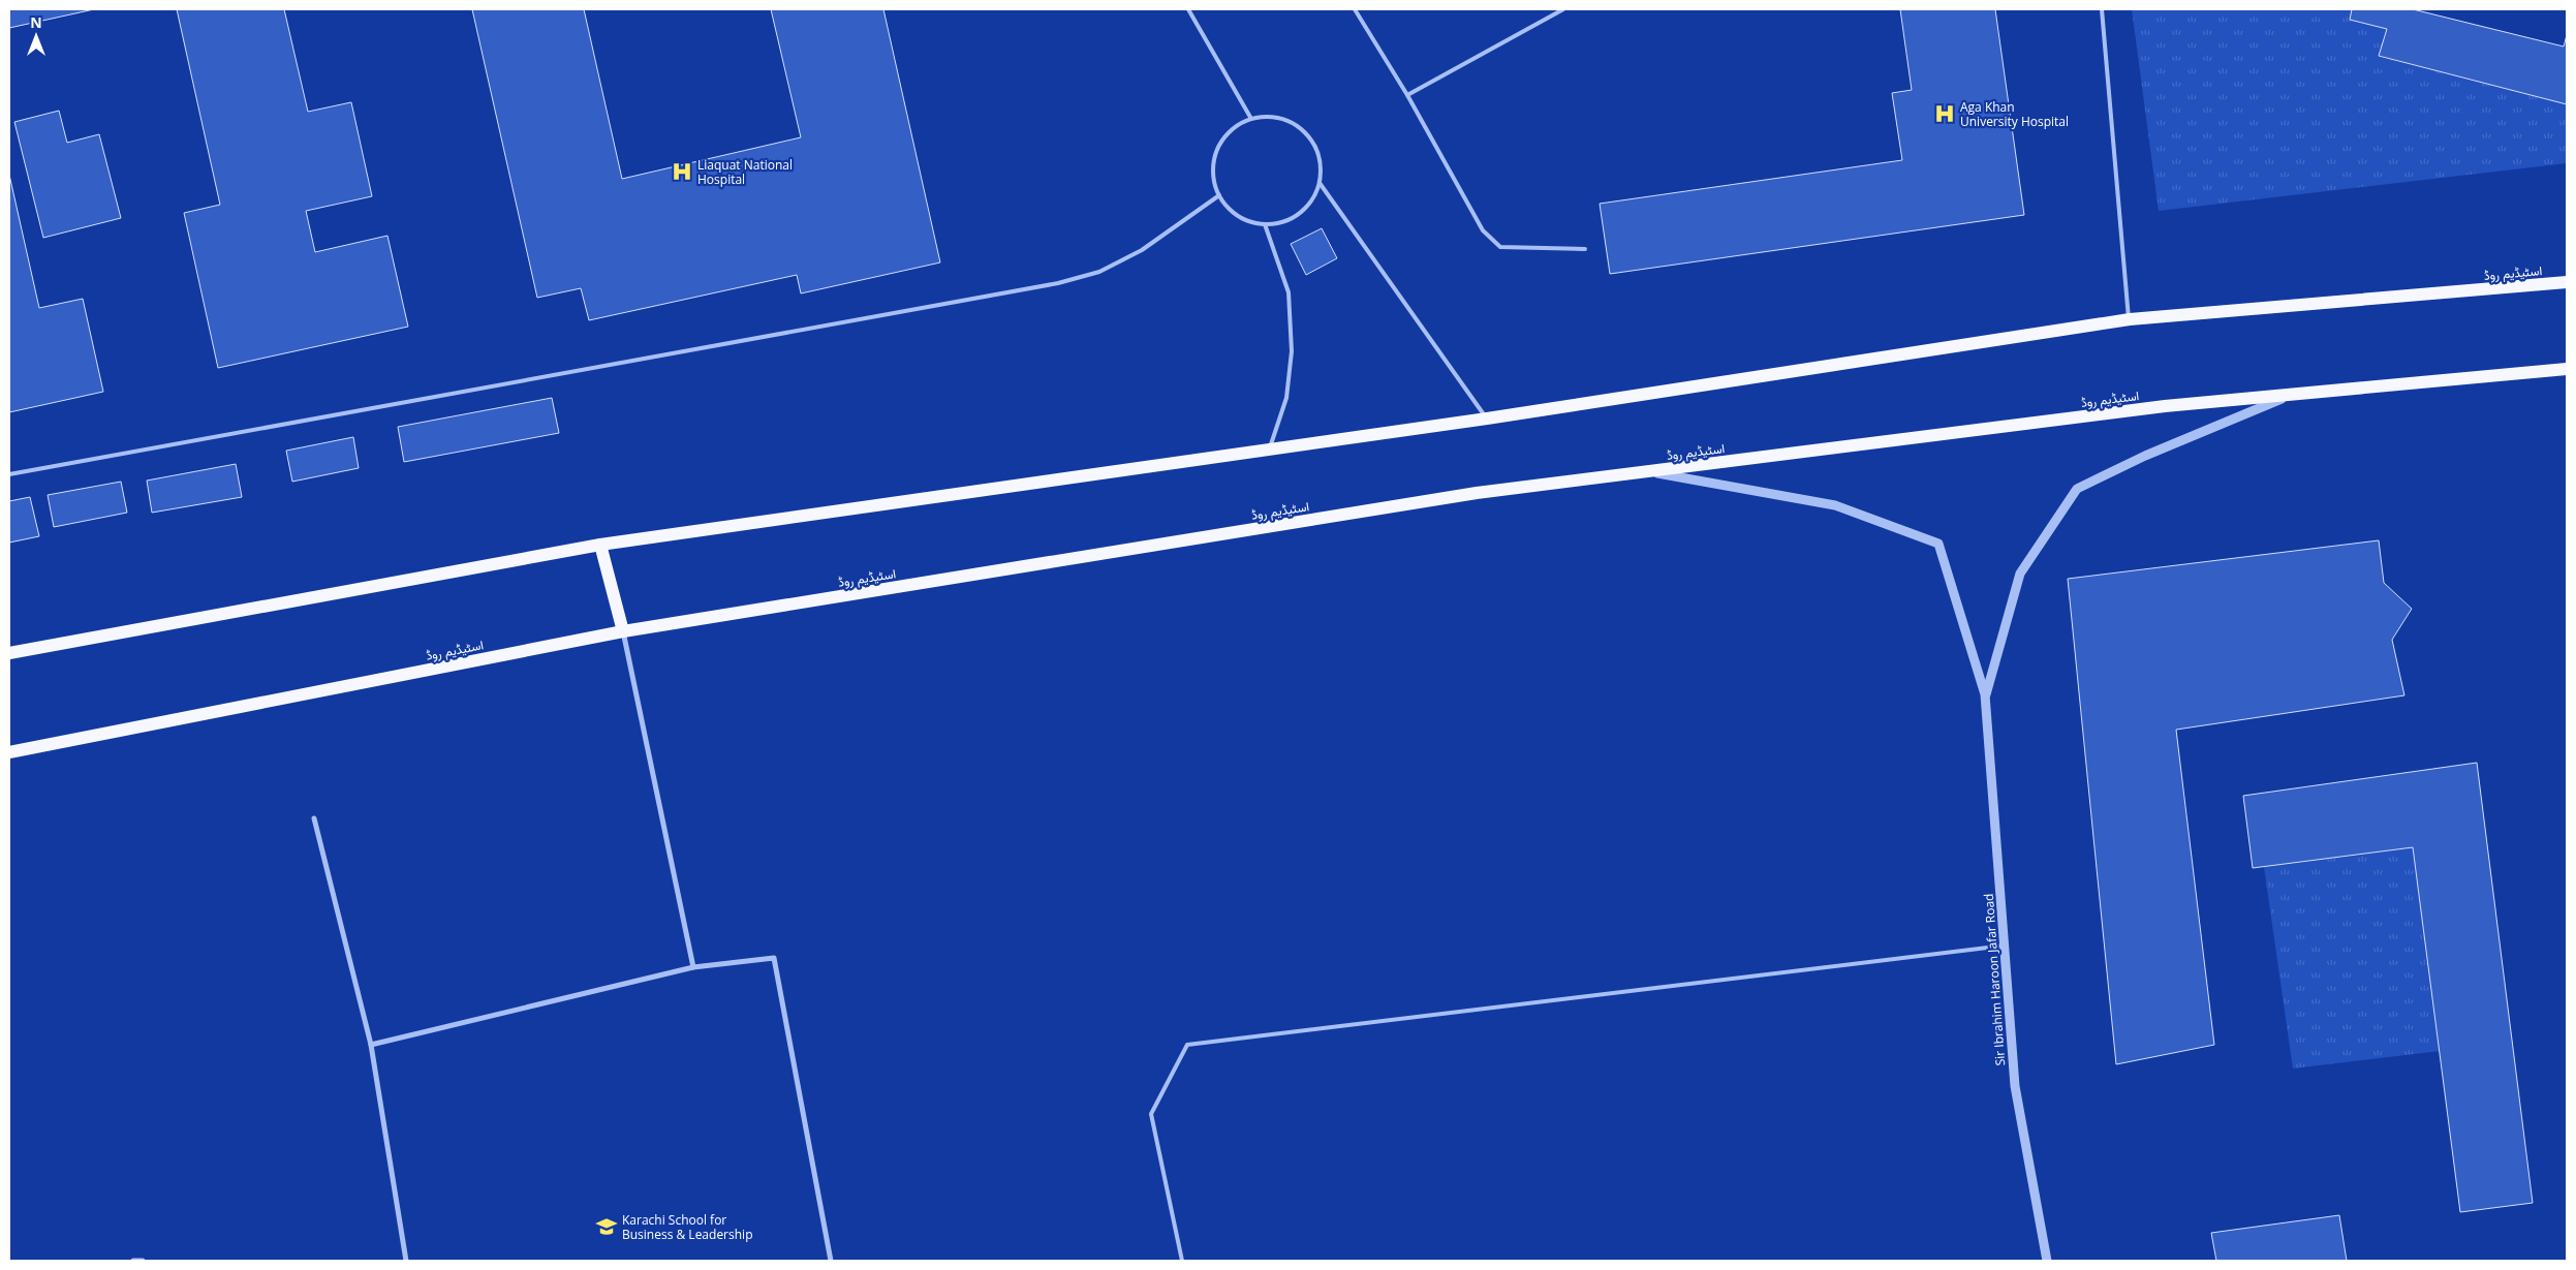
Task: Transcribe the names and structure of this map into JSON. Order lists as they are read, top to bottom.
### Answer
{
  "streets": {
    "main road": ["اسٹیڈیم روڈ"],
    "street": ["Sir Ibrahim Haroon Jafar Road"]
  },
  "places": {
    "hospital": ["Aga Khan University Hospital", "Liaquat National Hospital"],
    "school or university": ["Karachi School for Business & Leadership"]
  },
  "north": "top"
}
